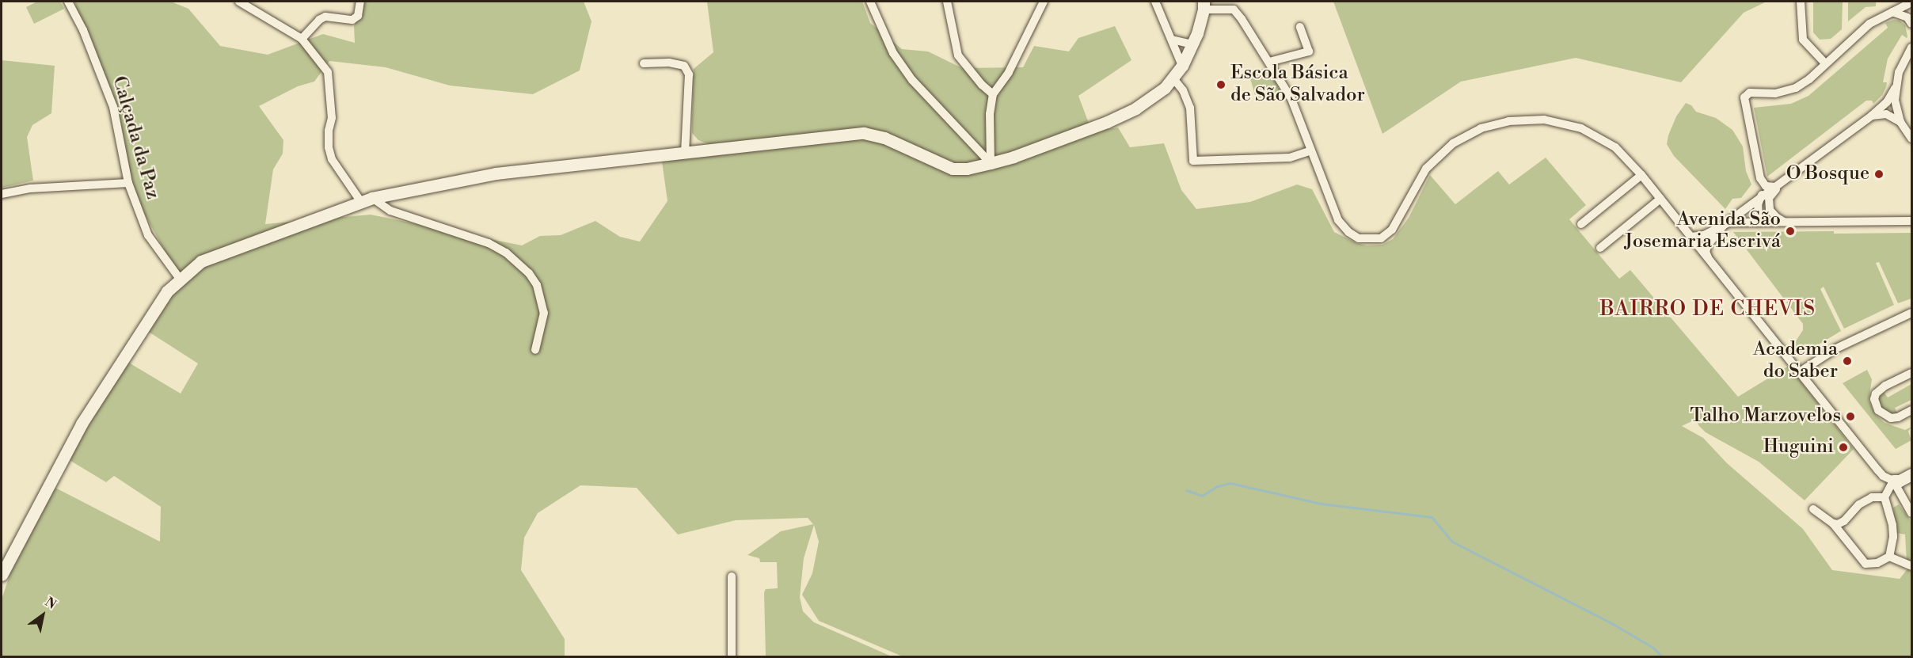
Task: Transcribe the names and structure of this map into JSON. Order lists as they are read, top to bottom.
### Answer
{
  "streets": {
    "street": ["Calçada da Paz"]
  },
  "districts": ["BAIRRO DE CHEVIS"],
  "places": [
    "Escola Básica de São Salvador",
    "O Bosque",
    "Avenida São Josemaria Escrivá",
    "Academia do Saber",
    "Talho Marzovelos",
    "Huguini"
  ],
  "north": "top right"
}
